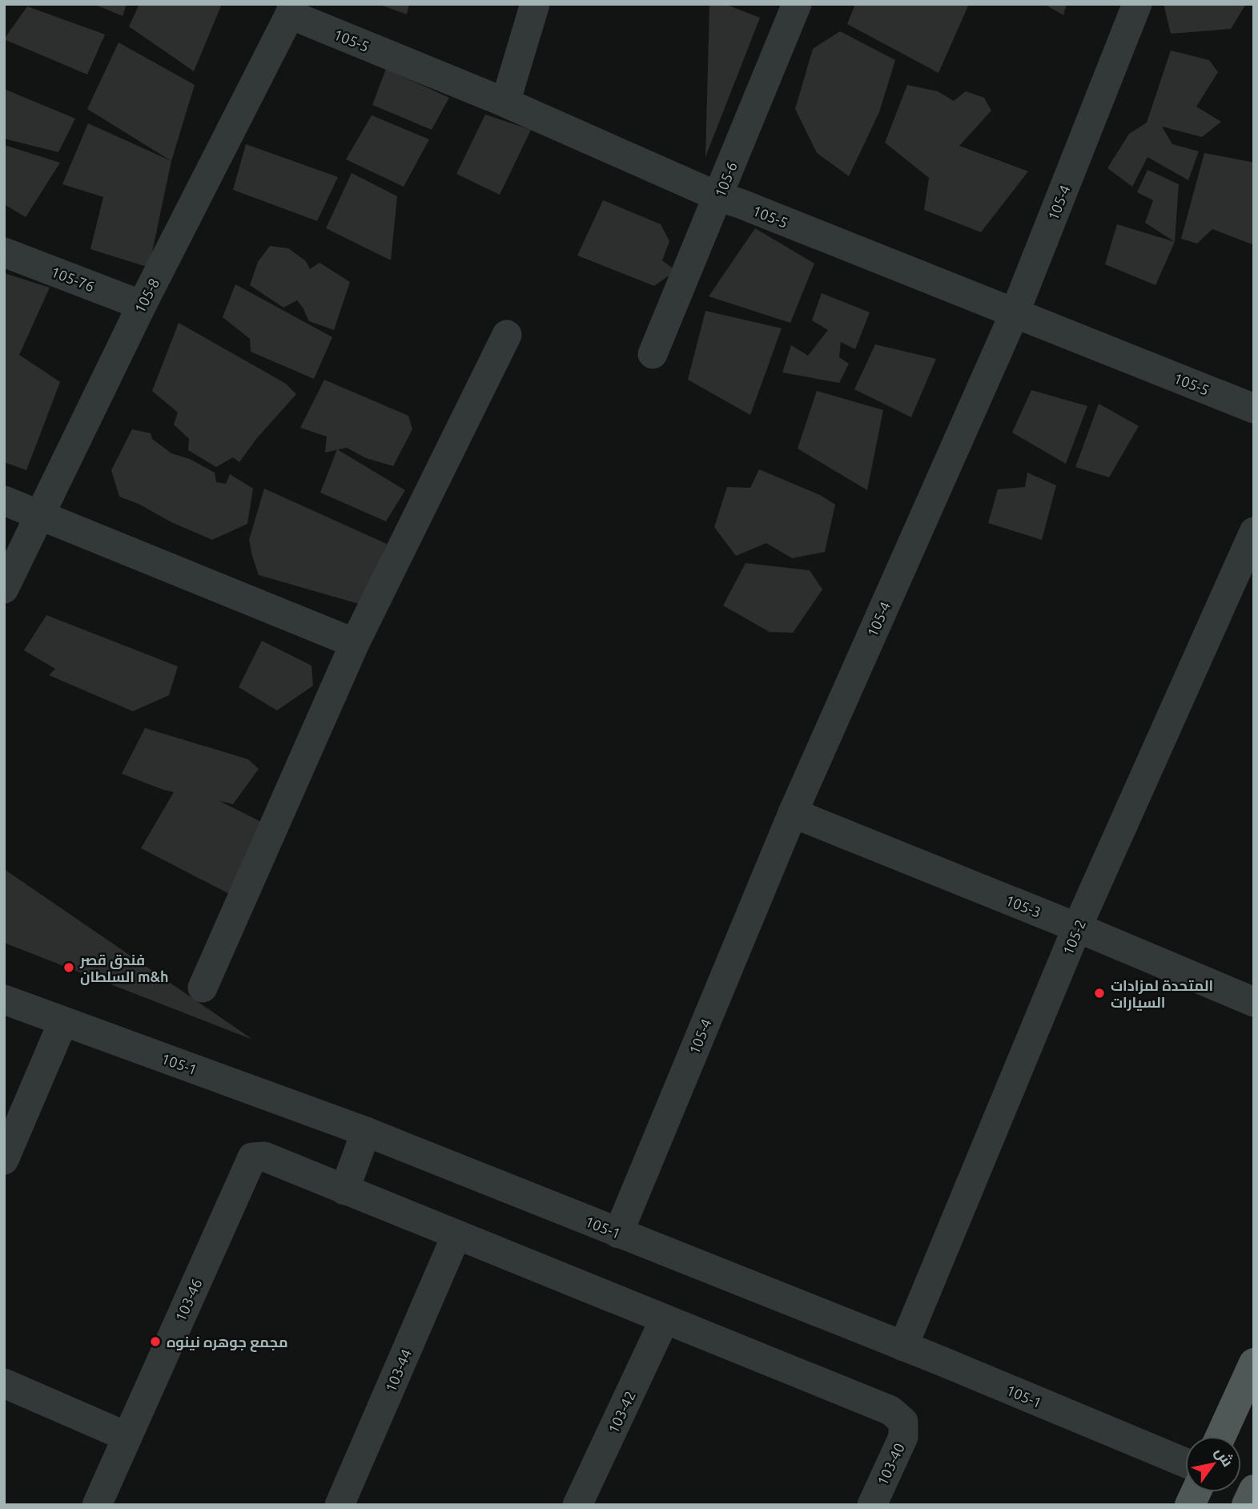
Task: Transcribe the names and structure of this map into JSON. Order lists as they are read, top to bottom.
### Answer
{
  "streets": {
    "street": [
      "105-5",
      "105-6",
      "105-4",
      "105-76",
      "105-8",
      "105-3",
      "105-2",
      "105-1",
      "103-46",
      "103-44",
      "103-42",
      "103-40"
    ]
  },
  "crossings": [
    ["105-5", "105-6"],
    ["105-5", "105-4"],
    ["105-5", "105-8"],
    ["105-4", "105-3"],
    ["105-4", "105-1"],
    ["105-76", "105-8"],
    ["105-3", "105-2"],
    ["105-2", "105-1"],
    ["103-42", "103-40"]
  ],
  "places": ["فندق قصر السلطان m&h", "المتحدة لمزادات السيارات", "مجمع جوهره نينوه"],
  "north": "top right"
}
